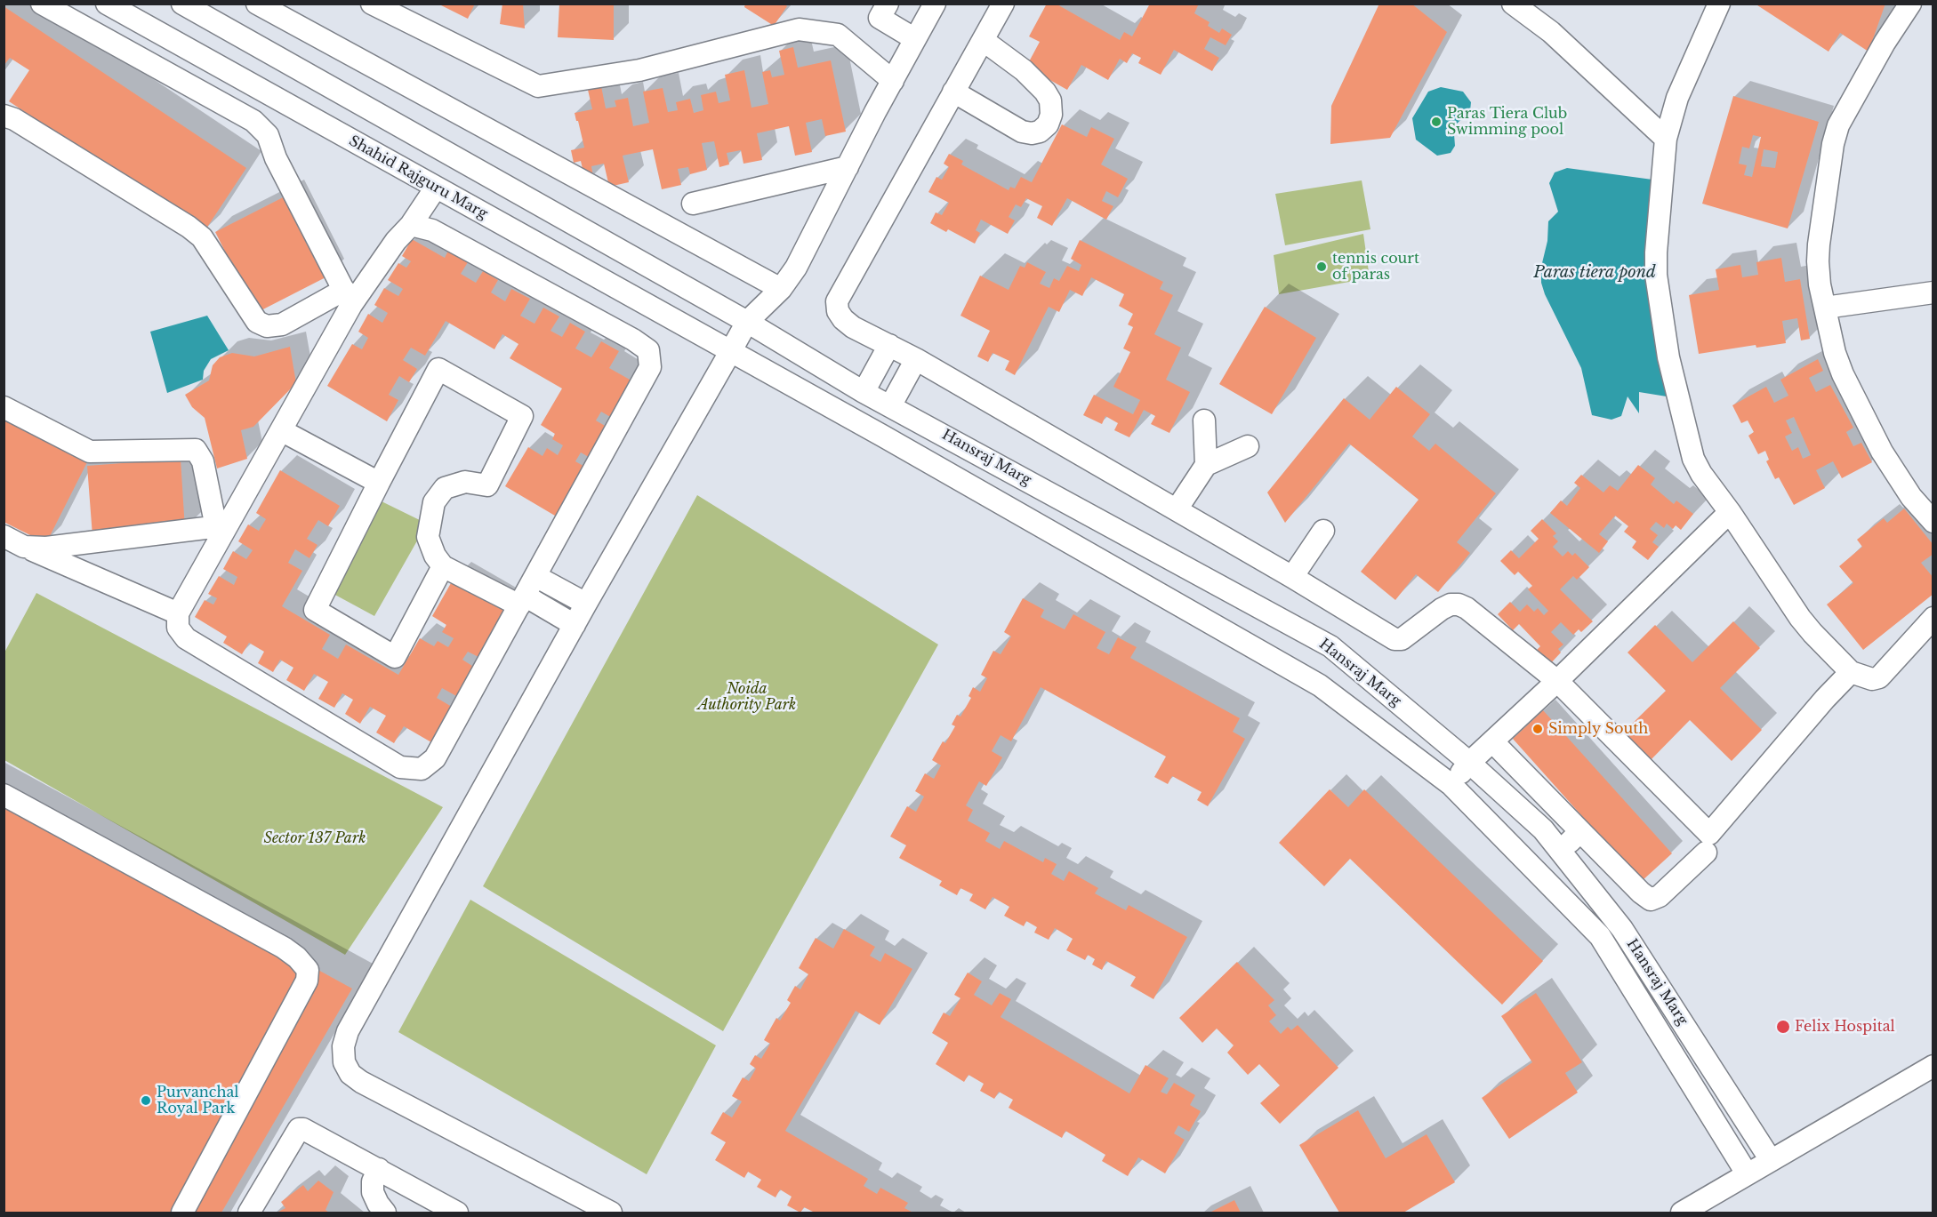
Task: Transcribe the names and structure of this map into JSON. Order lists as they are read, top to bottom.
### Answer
{
  "streets": {
    "street": ["Shahid Rajguru Marg", "Hansraj Marg"]
  },
  "crossings": [
    ["Shahid Rajguru Marg", "Hansraj Marg"]
  ],
  "water": ["Paras tiera pond"],
  "parks": ["Noida Authority Park", "Sector 137 Park"],
  "places": [
    "Paras Tiera Club Swimming pool",
    "tennis court of paras",
    "Simply South",
    "Felix Hospital",
    "Purvanchal Royal Park"
  ]
}
